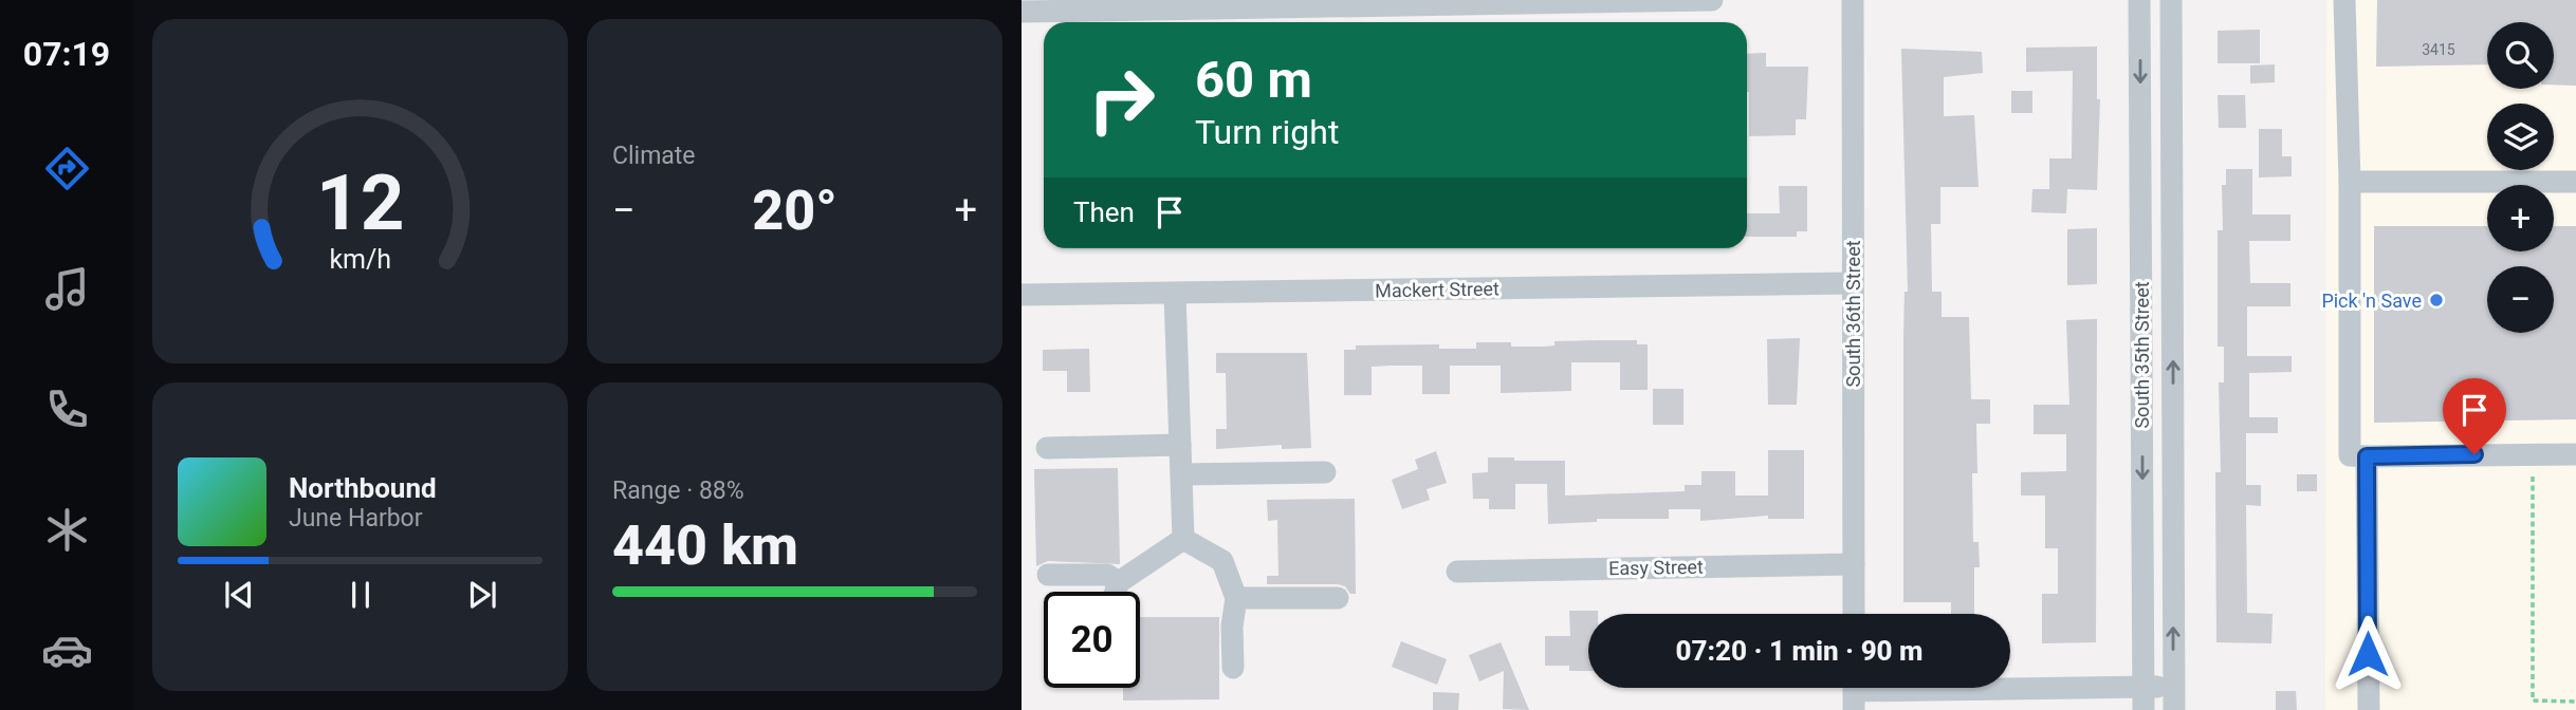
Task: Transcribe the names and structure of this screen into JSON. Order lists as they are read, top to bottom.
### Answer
{
  "streets": {
    "street": [
      "Mackert Street",
      "South 36th Street",
      "South 35th Street",
      "Easy Street"
    ]
  },
  "crossings": [
    ["Mackert Street", "South 36th Street"],
    ["South 36th Street", "Easy Street"]
  ],
  "places": ["Pick 'n Save"],
  "house_numbers": ["3415"],
  "page": {
    "tabs": "07:19",
    "tile": [
      "Climate",
      ["Range · 88%", "440 km"]
    ],
    "map_buttons": ["+", "−"],
    "turn": ["60 m", "Turn right"],
    "then": "Then",
    "heat": ["−", "20°", "+"],
    "song": ["Northbound", "June Harbor"],
    "limit": "20",
    "trip": "07:20 · 1 min · 90 m",
    "gauge": ["12", "km/h"]
  }
}
